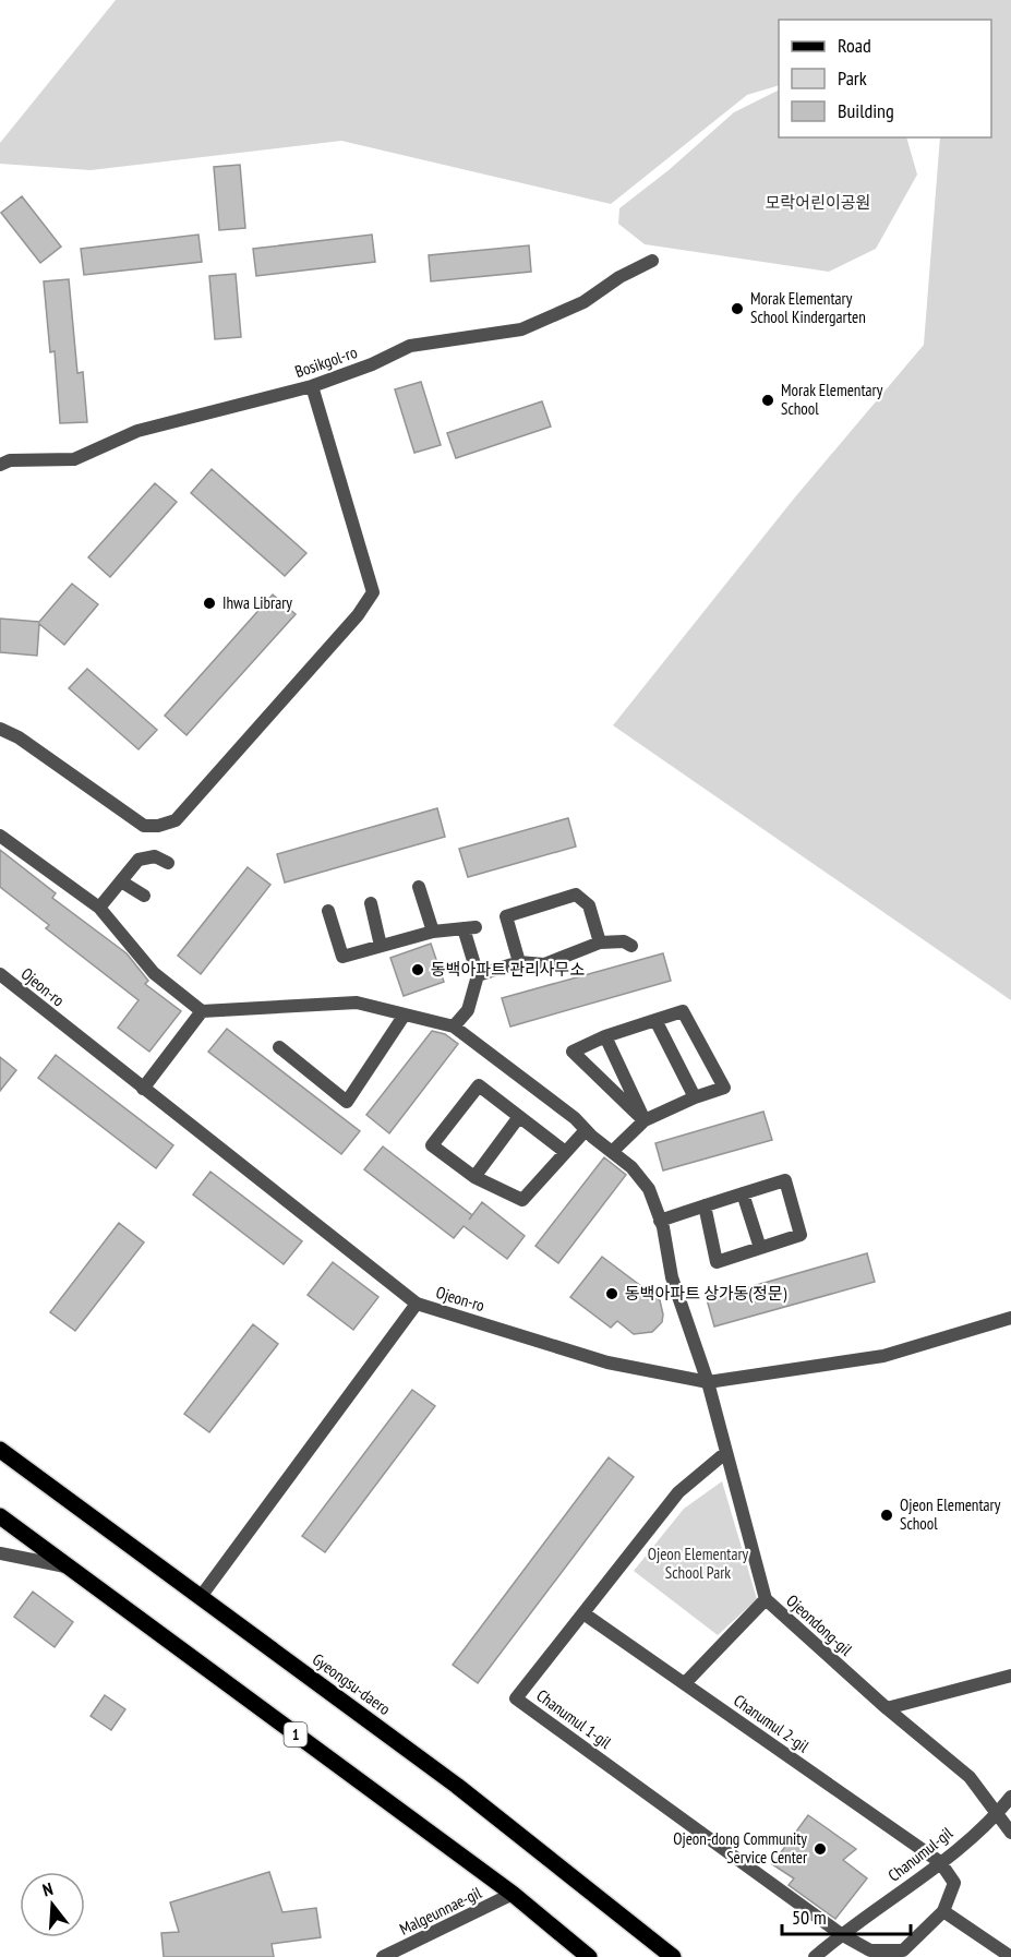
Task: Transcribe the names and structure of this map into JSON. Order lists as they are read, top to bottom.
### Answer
{
  "streets": {
    "main road": ["Gyeongsu-daero", "1"],
    "street": [
      "Bosikgol-ro",
      "Ojeon-ro",
      "Ojeondong-gil",
      "Chanumul 1-gil",
      "Chanumul 2-gil",
      "Chanumul-gil",
      "Malgeunnae-gil"
    ]
  },
  "crossings": [
    ["Ojeon-ro", "Ojeondong-gil"],
    ["Ojeondong-gil", "Chanumul 1-gil"],
    ["Ojeondong-gil", "Chanumul-gil"],
    ["Chanumul 1-gil", "Chanumul 2-gil"],
    ["Chanumul 1-gil", "Chanumul-gil"],
    ["Chanumul 2-gil", "Chanumul-gil"],
    ["1", "Malgeunnae-gil"]
  ],
  "parks": ["모락어린이공원", "Ojeon Elementary School Park"],
  "places": [
    "Morak Elementary School Kindergarten",
    "Morak Elementary School",
    "Ihwa Library",
    "동백아파트 관리사무소",
    "동백아파트 상가동(정문)",
    "Ojeon Elementary School",
    "Ojeon-dong Community Service Center"
  ],
  "legend": ["Road", "Park", "Building"],
  "scale_bar": "50 m",
  "north": "top"
}
